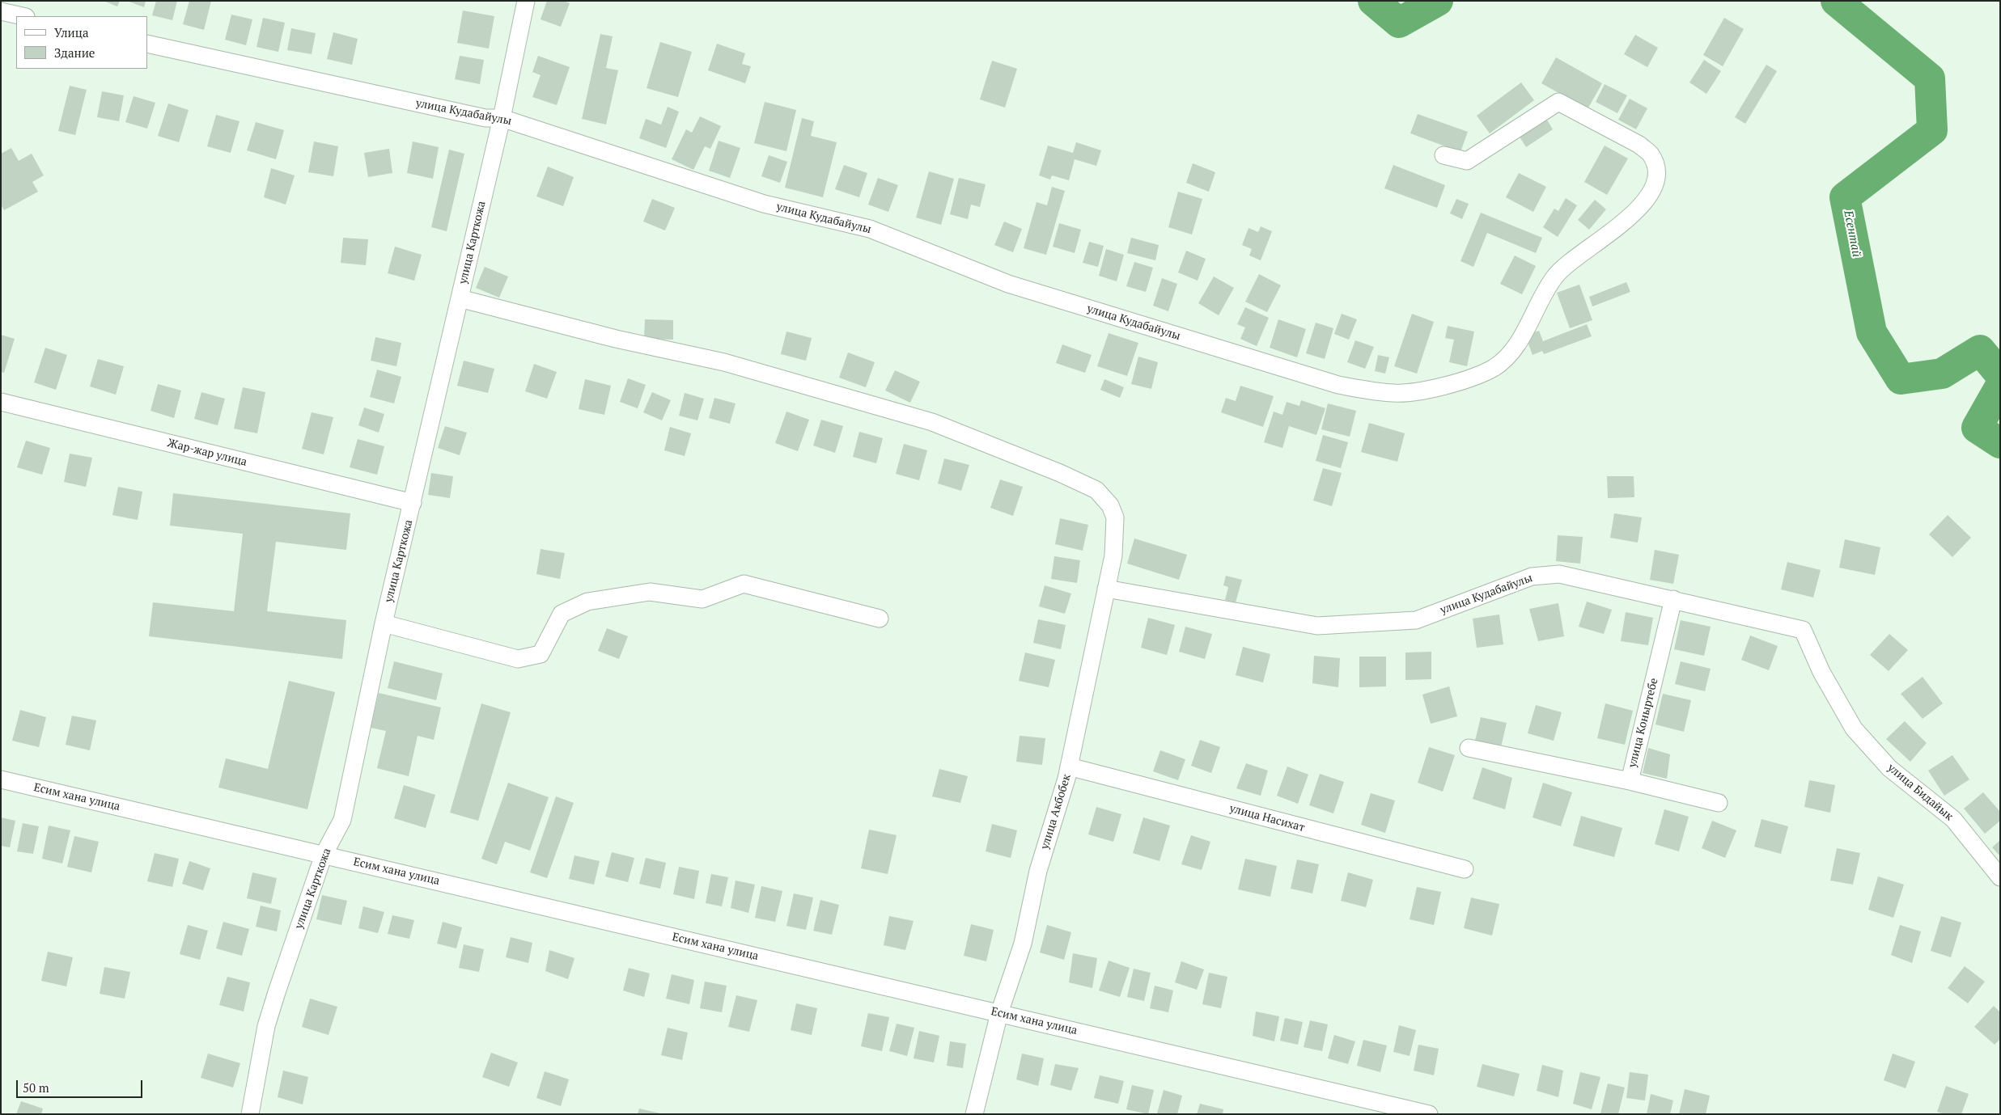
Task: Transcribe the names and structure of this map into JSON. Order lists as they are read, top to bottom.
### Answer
{
  "streets": {
    "street": [
      "улица Кудабайулы",
      "улица Карткожа",
      "Жар-жар улица",
      "улица Коныртебе",
      "улица Бидайык",
      "Есим хана улица",
      "улица Акбобек",
      "улица Насихат"
    ]
  },
  "crossings": [
    ["улица Кудабайулы", "улица Карткожа"],
    ["улица Кудабайулы", "улица Коныртебе"],
    ["улица Кудабайулы", "улица Бидайык"],
    ["улица Кудабайулы", "улица Акбобек"],
    ["улица Карткожа", "Жар-жар улица"],
    ["улица Карткожа", "Есим хана улица"],
    ["улица Карткожа", "улица Акбобек"],
    ["Есим хана улица", "улица Акбобек"],
    ["улица Акбобек", "улица Насихат"]
  ],
  "water": ["Есентай"],
  "legend": ["Улица", "Здание"],
  "scale_bar": "50 m"
}
